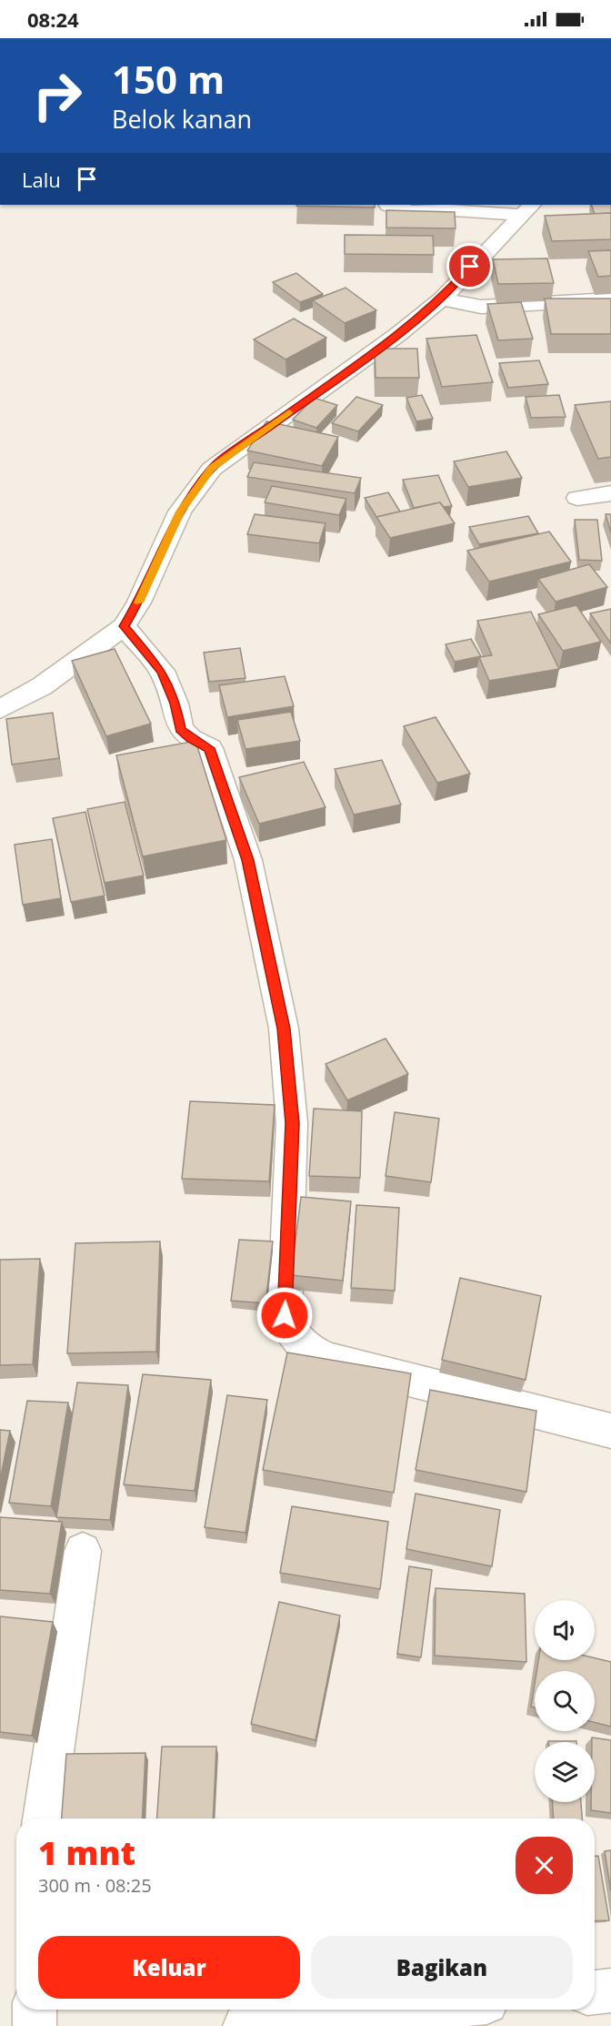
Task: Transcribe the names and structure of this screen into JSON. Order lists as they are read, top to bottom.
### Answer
{
  "page": {
    "status": "08:24",
    "turn": ["150 m", "Belok kanan"],
    "then": "Lalu",
    "heading": ["1 mnt", "300 m · 08:25"],
    "buttons": ["Keluar", "Bagikan"]
  }
}
